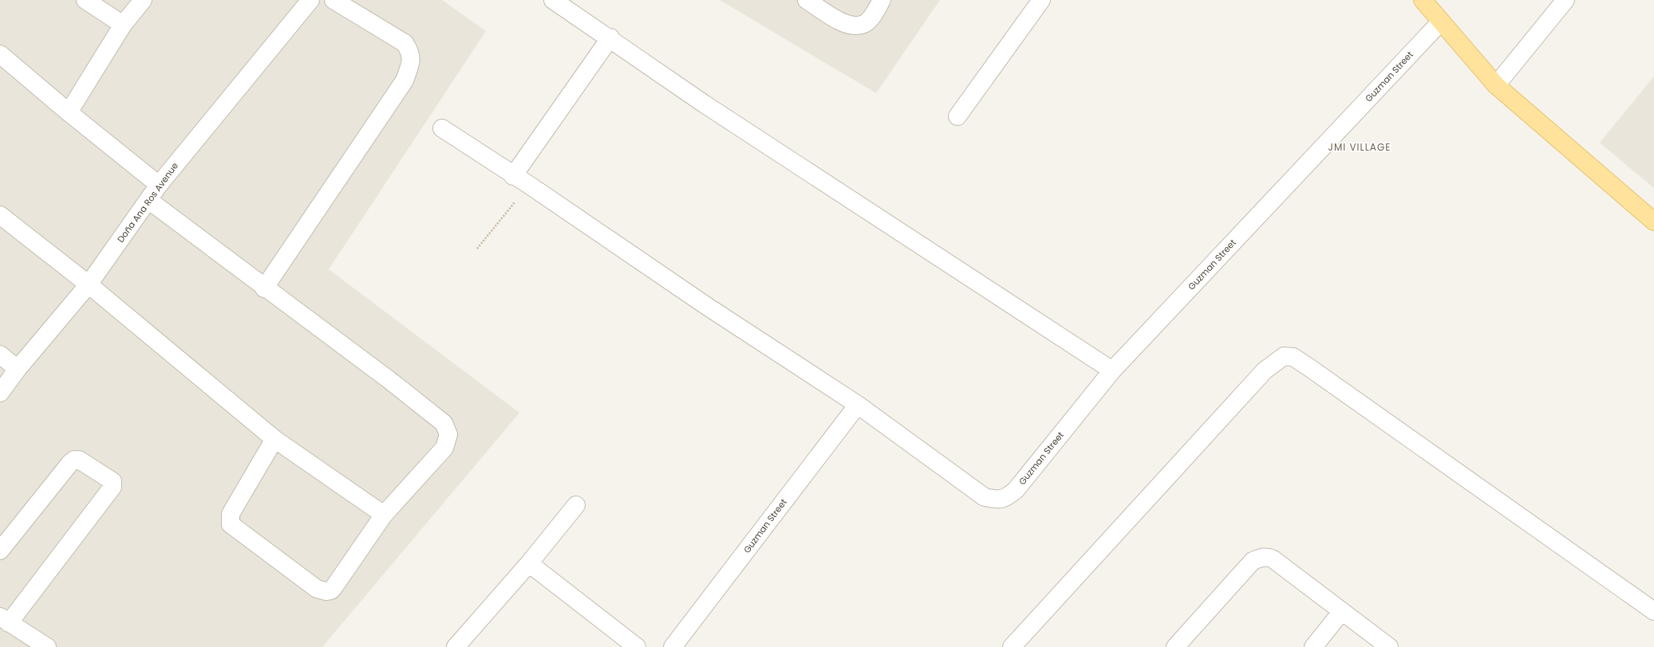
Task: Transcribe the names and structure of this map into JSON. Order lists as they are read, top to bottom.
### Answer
{
  "streets": {
    "street": ["Guzman Street", "Doña Ana Ros Avenue"]
  },
  "districts": ["JMI VILLAGE"]
}
